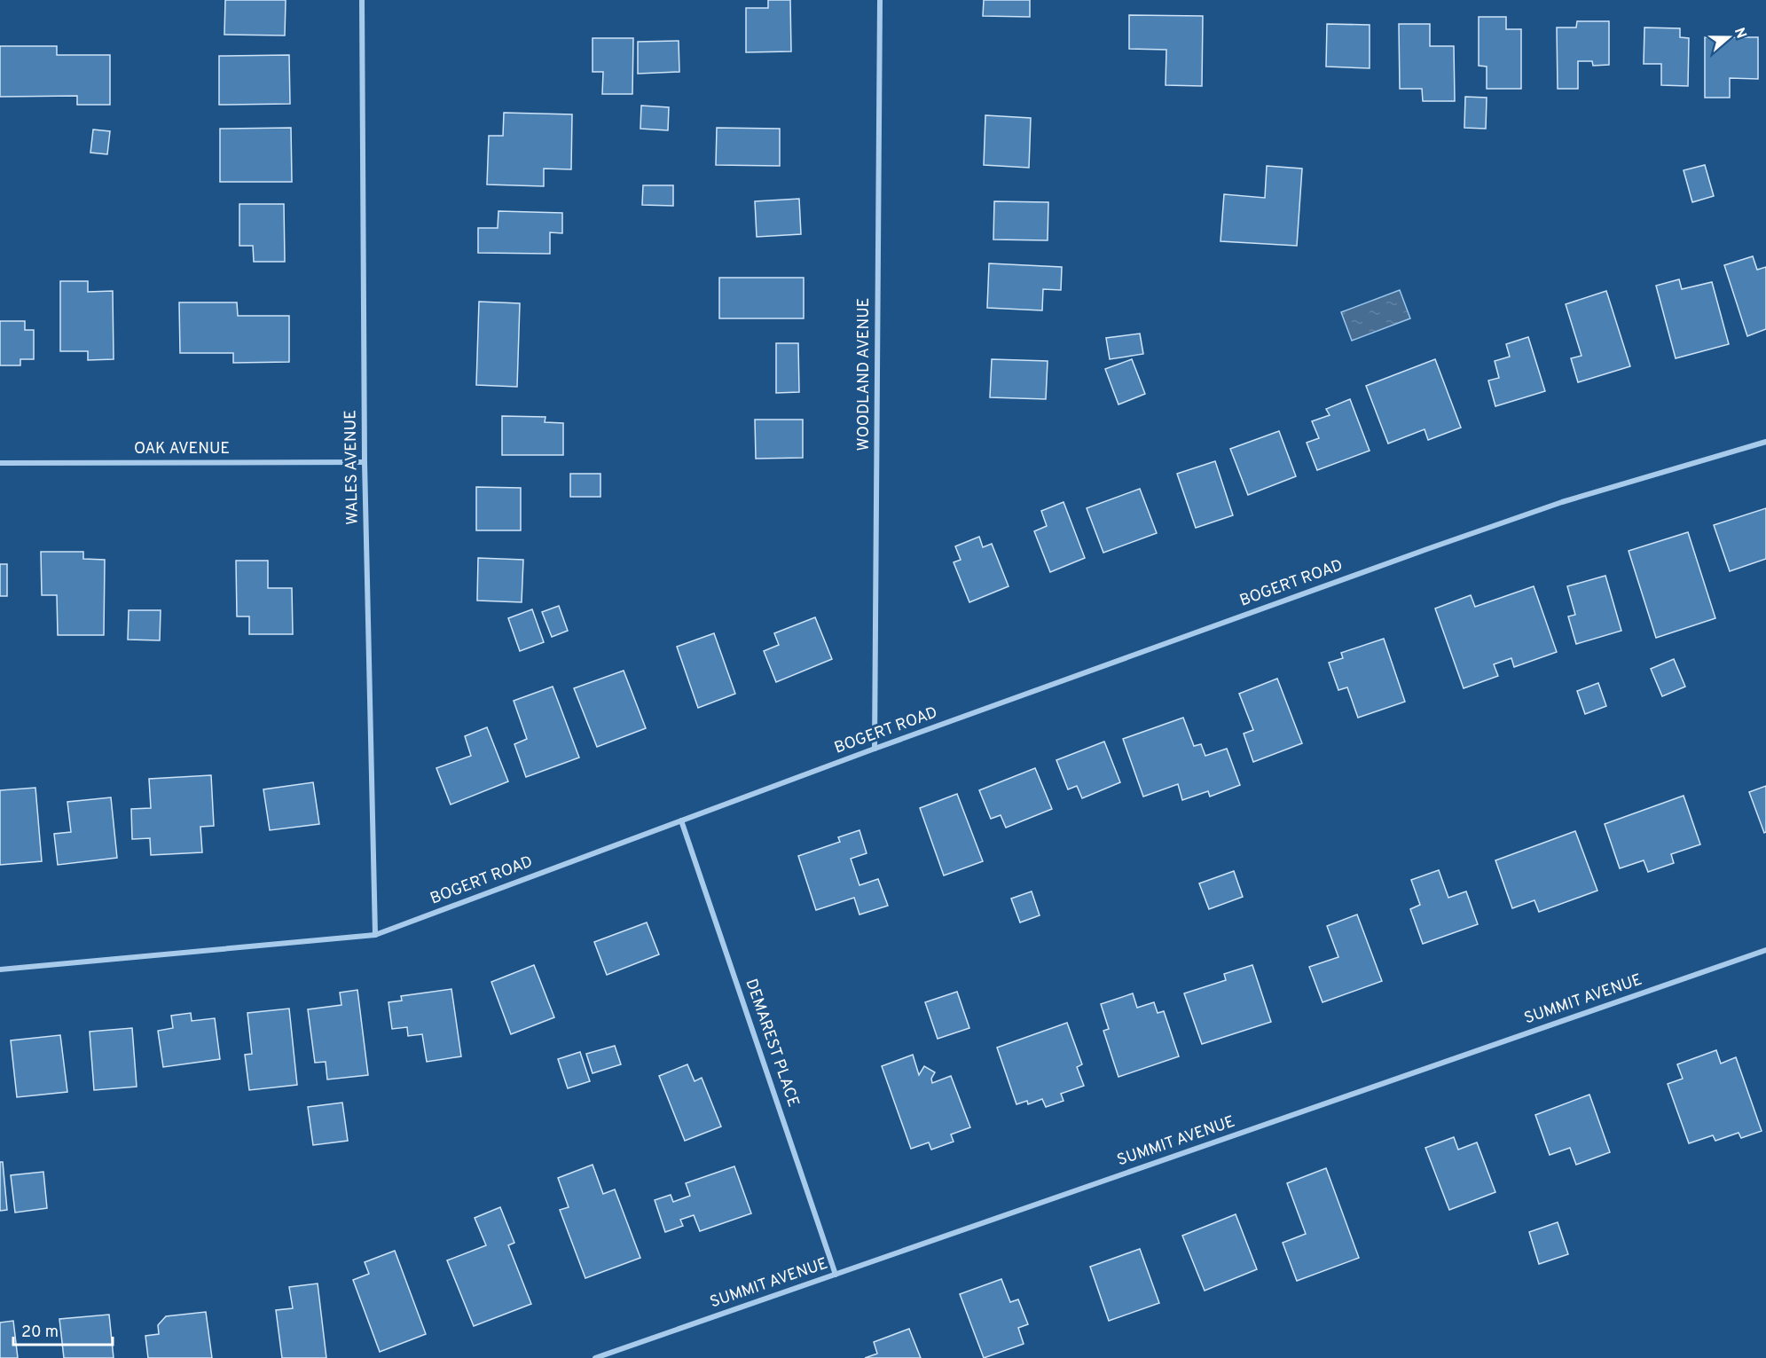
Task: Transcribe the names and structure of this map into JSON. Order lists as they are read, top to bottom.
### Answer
{
  "streets": {
    "street": [
      "WOODLAND AVENUE",
      "OAK AVENUE",
      "WALES AVENUE",
      "BOGERT ROAD",
      "SUMMIT AVENUE",
      "DEMAREST PLACE"
    ]
  },
  "crossings": [
    ["WOODLAND AVENUE", "BOGERT ROAD"],
    ["OAK AVENUE", "WALES AVENUE"],
    ["WALES AVENUE", "BOGERT ROAD"],
    ["BOGERT ROAD", "DEMAREST PLACE"],
    ["SUMMIT AVENUE", "DEMAREST PLACE"]
  ],
  "scale_bar": "20 m",
  "north": "right"
}
